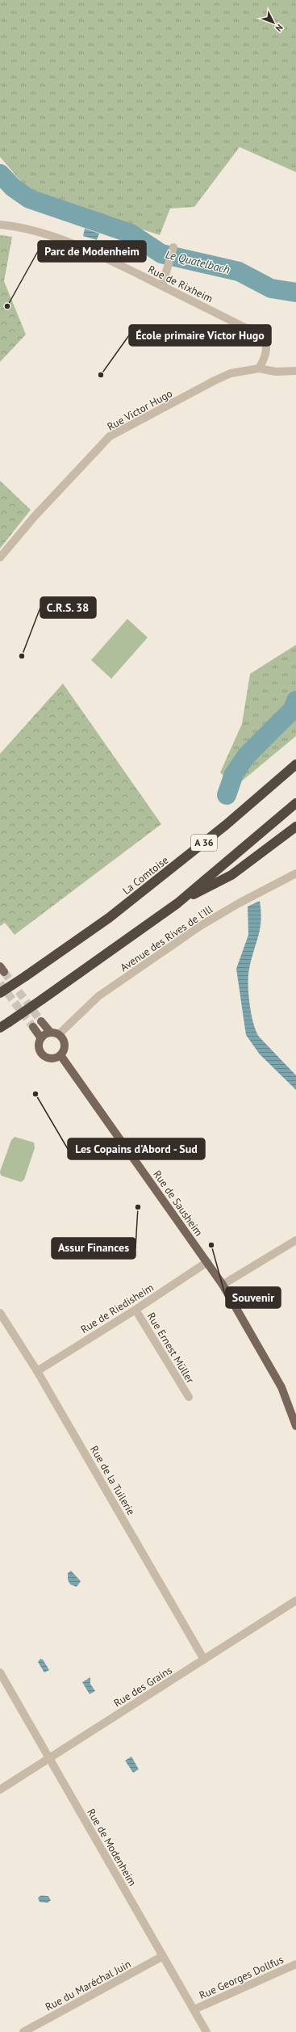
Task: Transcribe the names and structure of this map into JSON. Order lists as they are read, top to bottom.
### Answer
{
  "streets": {
    "highway": ["A 36", "La Comtoise"],
    "main road": ["Rue de Sausheim"],
    "street": [
      "Rue de Rixheim",
      "Rue Victor Hugo",
      "Avenue des Rives de l'Ill",
      "Rue de Riedisheim",
      "Rue Ernest Müller",
      "Rue de la Tuilerie",
      "Rue des Grains",
      "Rue de Modenheim",
      "Rue Georges Dollfus",
      "Rue du Maréchal Juin"
    ]
  },
  "crossings": [
    ["Rue de Rixheim", "Rue Victor Hugo"],
    ["Avenue des Rives de l'Ill", "Rue de Sausheim"],
    ["Rue de Sausheim", "Rue de Riedisheim"],
    ["Rue de Riedisheim", "Rue Ernest Müller"],
    ["Rue de Riedisheim", "Rue de la Tuilerie"],
    ["Rue de la Tuilerie", "Rue des Grains"],
    ["Rue des Grains", "Rue de Modenheim"],
    ["Rue de Modenheim", "Rue Georges Dollfus"],
    ["Rue de Modenheim", "Rue du Maréchal Juin"]
  ],
  "water": ["Le Quatelbach"],
  "places": [
    "Parc de Modenheim",
    "École primaire Victor Hugo",
    "C.R.S. 38",
    "Les Copains d'Abord - Sud",
    "Assur Finances",
    "Souvenir"
  ],
  "north": "bottom right"
}
